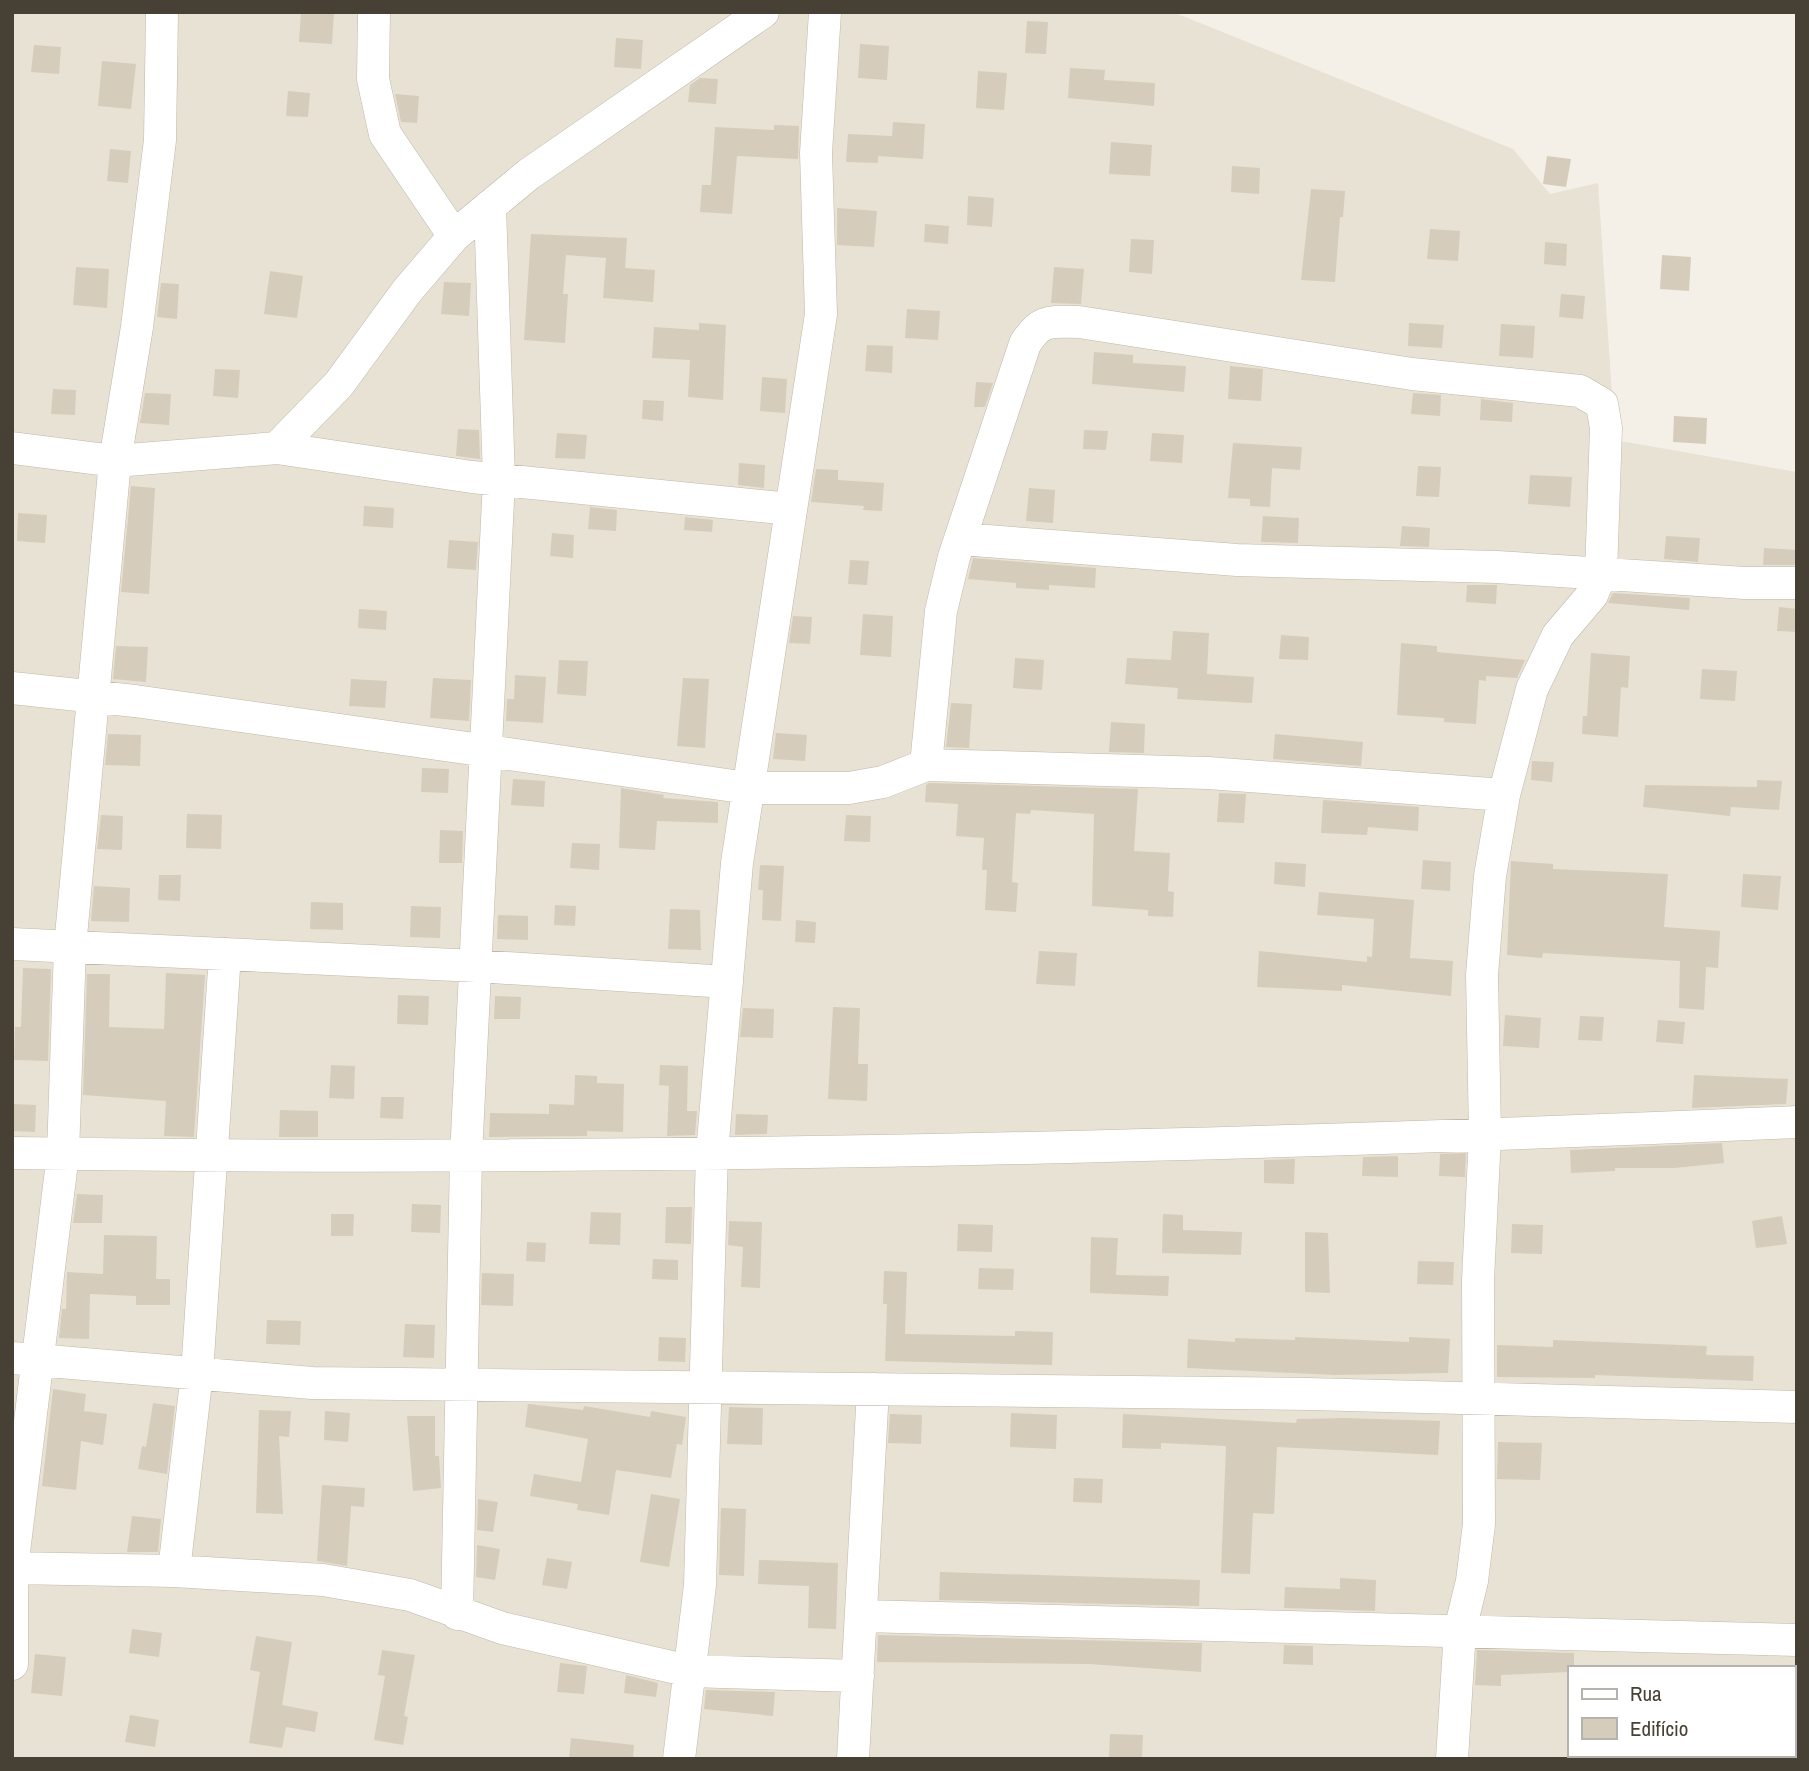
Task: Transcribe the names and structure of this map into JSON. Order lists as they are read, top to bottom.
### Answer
{
  "legend": ["Rua", "Edifício"]
}
